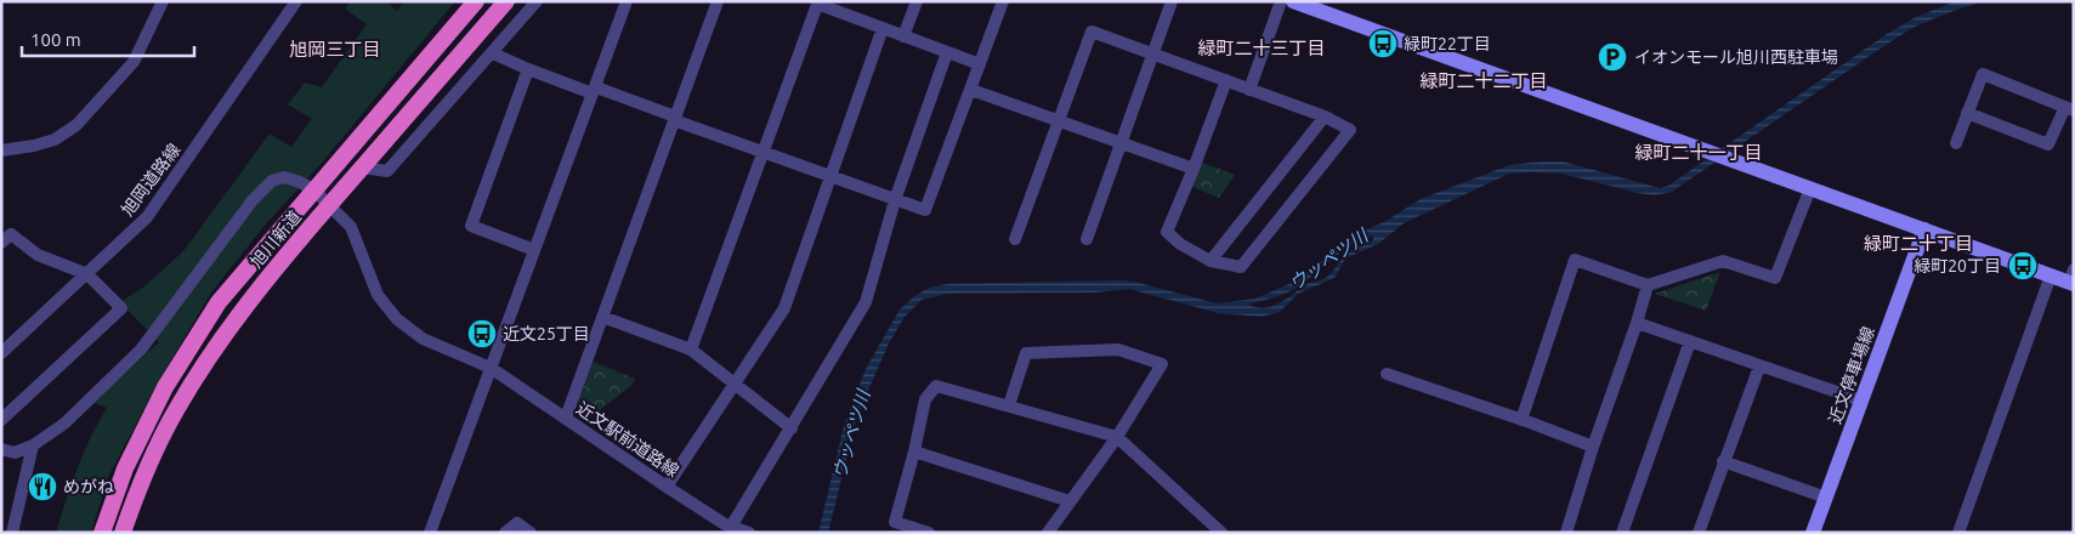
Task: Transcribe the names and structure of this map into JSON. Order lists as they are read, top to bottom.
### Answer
{
  "streets": {
    "highway": ["旭川新道"],
    "main road": ["近文停車場線"],
    "street": ["旭岡道路線", "近文駅前道路線"]
  },
  "crossings": [
    ["旭川新道", "近文駅前道路線"]
  ],
  "districts": [
    "緑町二十三丁目",
    "旭岡三丁目",
    "緑町二十二丁目",
    "緑町二十一丁目",
    "緑町二十丁目"
  ],
  "water": ["ウッペツ川"],
  "places": {
    "bus stop": ["緑町22丁目", "緑町20丁目", "近文25丁目"],
    "parking": ["イオンモール旭川西駐車場"],
    "restaurant": ["めがね"]
  },
  "scale_bar": "100 m"
}
